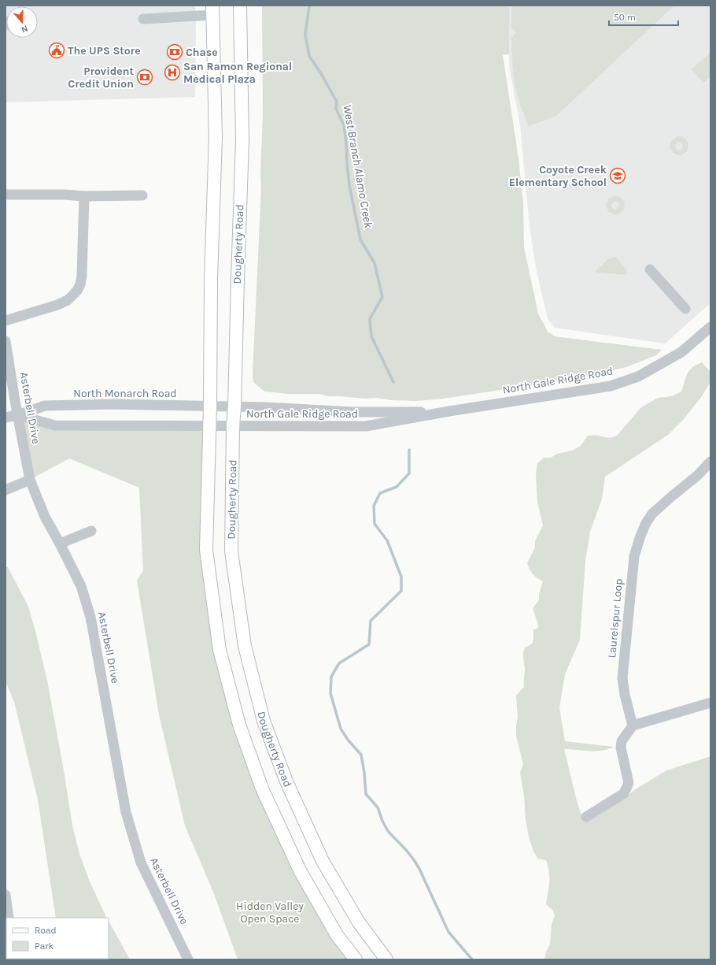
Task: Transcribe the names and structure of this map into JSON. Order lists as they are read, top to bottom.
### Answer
{
  "streets": {
    "main road": ["Dougherty Road"],
    "street": [
      "North Gale Ridge Road",
      "North Monarch Road",
      "Asterbell Drive",
      "Laurelspur Loop"
    ]
  },
  "crossings": [
    ["Dougherty Road", "North Gale Ridge Road"],
    ["Dougherty Road", "North Monarch Road"],
    ["North Gale Ridge Road", "North Monarch Road"],
    ["North Monarch Road", "Asterbell Drive"]
  ],
  "water": ["West Branch Alamo Creek"],
  "parks": ["Hidden Valley Open Space"],
  "places": {
    "public building": ["The UPS Store"],
    "bank": ["Chase", "Provident Credit Union"],
    "hospital": ["San Ramon Regional Medical Plaza"],
    "school or university": ["Coyote Creek Elementary School"]
  },
  "legend": ["Road", "Park"],
  "scale_bar": "50 m",
  "north": "bottom"
}
